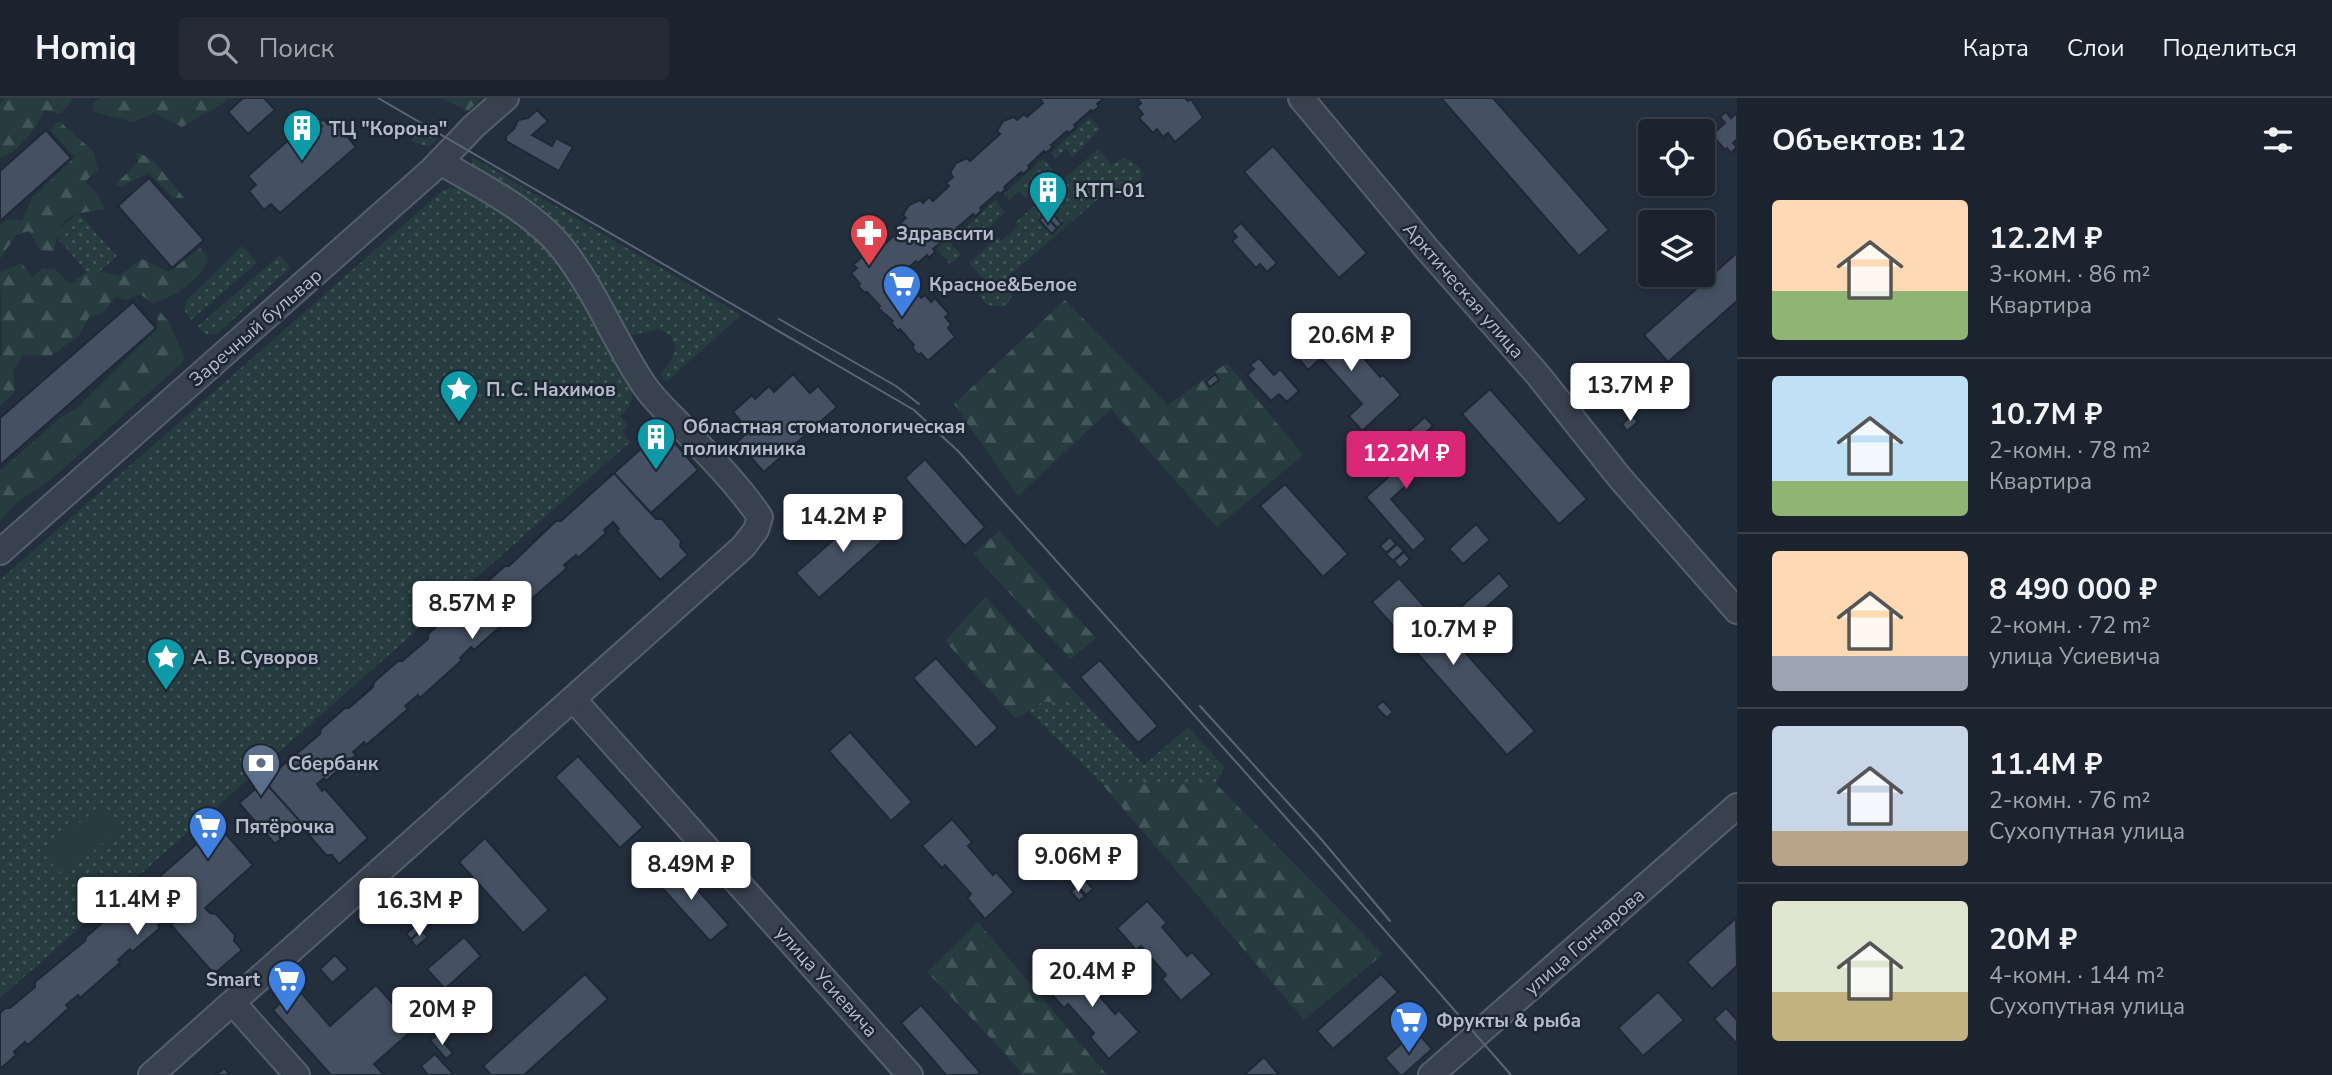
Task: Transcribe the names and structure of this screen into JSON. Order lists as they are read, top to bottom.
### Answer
{
  "streets": {
    "street": [
      "Арктическая улица",
      "Заречный бульвар",
      "улица Гончарова",
      "улица Усиевича"
    ]
  },
  "places": {
    "building": ["ТЦ \"Корона\"", "КТП-01", "Областная стоматологическая поликлиника"],
    "pharmacy": ["Здравсити"],
    "supermarket": [
      "Красное&Белое",
      "Пятёрочка",
      "Smart",
      "Фрукты & рыба"
    ],
    "place": ["П. С. Нахимов", "А. В. Суворов"],
    "bank": ["Сбербанк"]
  },
  "page": {
    "header": "Homiq",
    "search": "Поиск",
    "nav": ["Карта", "Слои", "Поделиться"],
    "heading": "Объектов: 12",
    "list": [
      {
        "name": "12.2M ₽",
        "note": "3-комн. · 86 m² · Квартира"
      },
      {
        "name": "10.7M ₽",
        "note": "2-комн. · 78 m² · Квартира"
      },
      {
        "name": "8 490 000 ₽",
        "note": "2-комн. · 72 m² · улица Усиевича"
      },
      {
        "name": "11.4M ₽",
        "note": "2-комн. · 76 m² · Сухопутная улица"
      },
      {
        "name": "20M ₽",
        "note": "4-комн. · 144 m² · Сухопутная улица"
      }
    ],
    "price": [
      "20.6M ₽",
      "13.7M ₽",
      "12.2M ₽",
      "14.2M ₽",
      "8.57M ₽",
      "10.7M ₽",
      "9.06M ₽",
      "8.49M ₽",
      "11.4M ₽",
      "16.3M ₽",
      "20.4M ₽",
      "20M ₽"
    ]
  }
}
